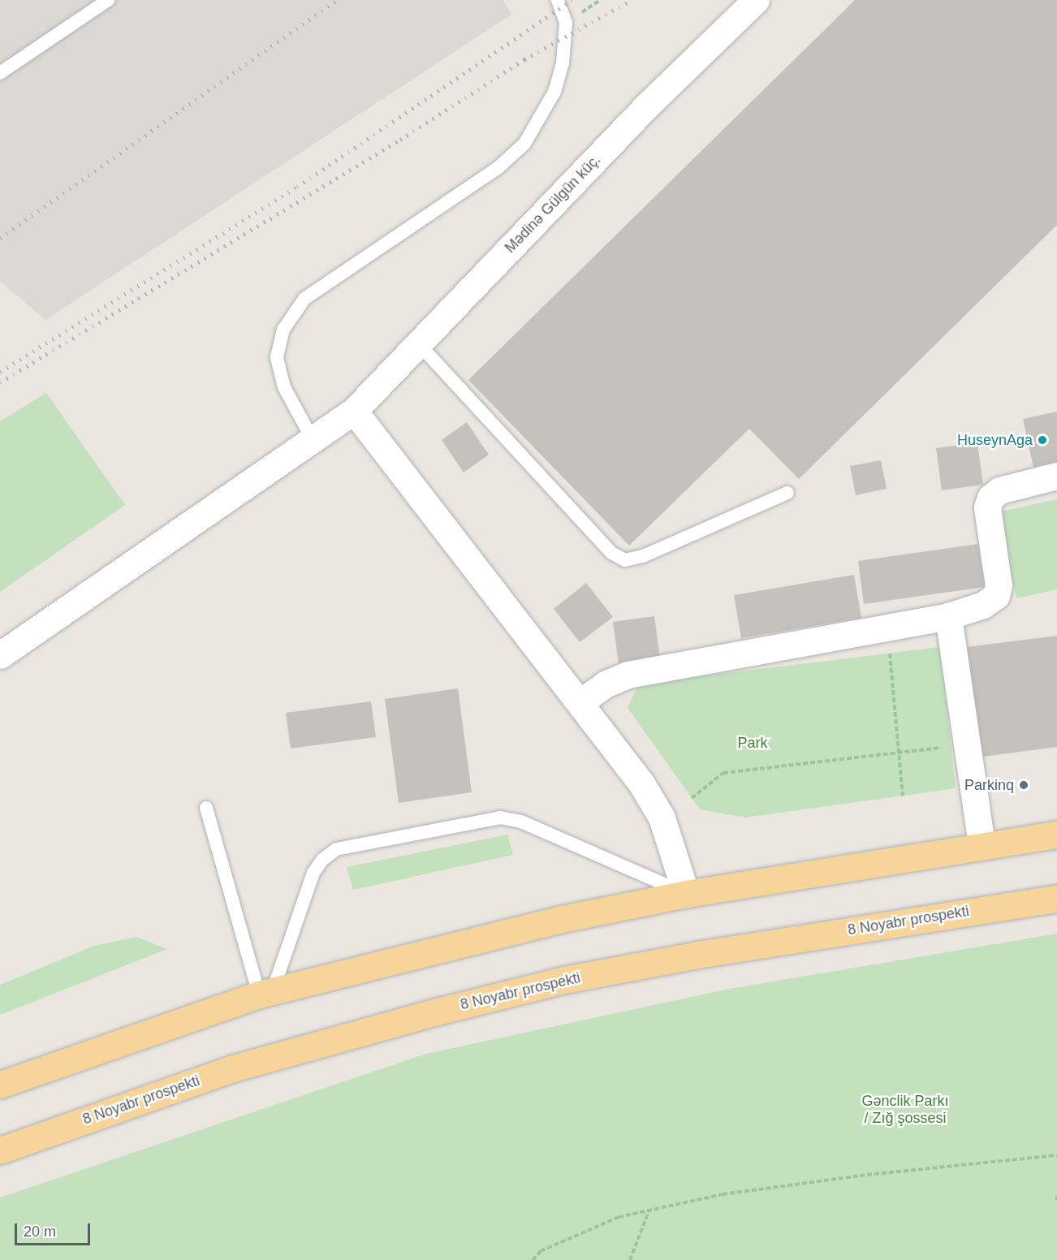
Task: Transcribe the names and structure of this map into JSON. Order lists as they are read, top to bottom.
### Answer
{
  "streets": {
    "highway": ["8 Noyabr prospekti"],
    "street": ["Mədinə Gülgün küç."]
  },
  "parks": ["Park", "Gənclik Parkı / Zığ şossesi"],
  "places": ["HuseynAga", "Parkinq"],
  "scale_bar": "20 m"
}
